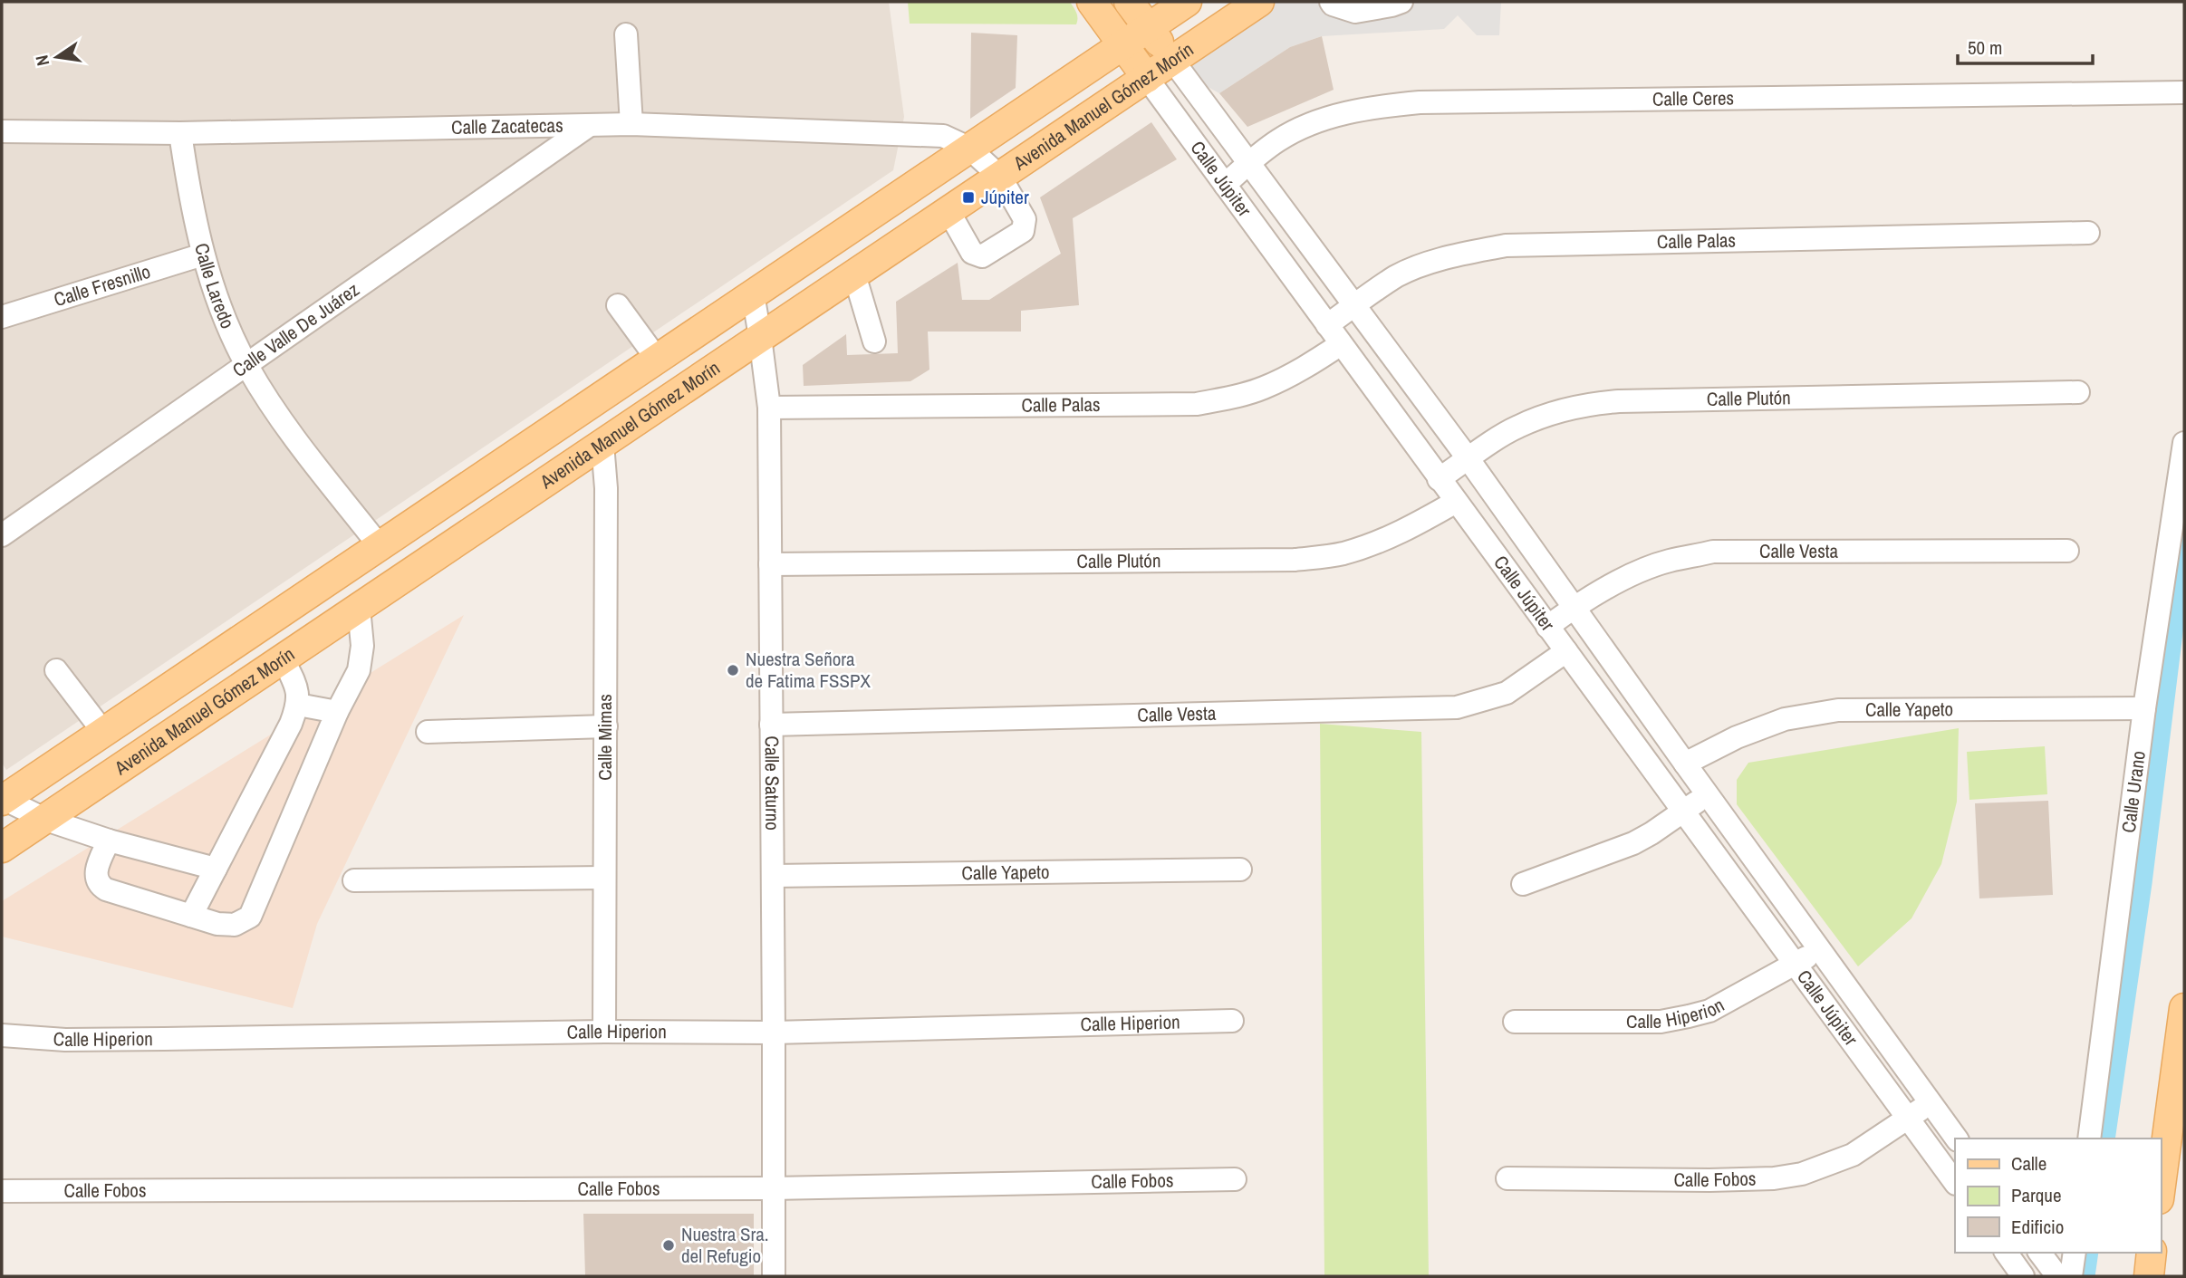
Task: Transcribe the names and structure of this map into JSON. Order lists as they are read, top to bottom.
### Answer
{
  "streets": {
    "main road": ["Avenida Manuel Gómez Morín", "Calle Júpiter"],
    "street": [
      "Calle Ceres",
      "Calle Zacatecas",
      "Calle Palas",
      "Calle Fresnillo",
      "Calle Laredo",
      "Calle Valle De Juárez",
      "Calle Plutón",
      "Calle Vesta",
      "Calle Yapeto",
      "Calle Mimas",
      "Calle Saturno",
      "Calle Urano",
      "Calle Hiperion",
      "Calle Fobos"
    ]
  },
  "crossings": [
    ["Calle Ceres", "Calle Júpiter"],
    ["Avenida Manuel Gómez Morín", "Calle Zacatecas"],
    ["Avenida Manuel Gómez Morín", "Calle Júpiter"],
    ["Avenida Manuel Gómez Morín", "Calle Laredo"],
    ["Avenida Manuel Gómez Morín", "Calle Mimas"],
    ["Avenida Manuel Gómez Morín", "Calle Saturno"],
    ["Calle Zacatecas", "Calle Laredo"],
    ["Calle Zacatecas", "Calle Valle De Juárez"],
    ["Calle Júpiter", "Calle Palas"],
    ["Calle Júpiter", "Calle Plutón"],
    ["Calle Júpiter", "Calle Vesta"],
    ["Calle Júpiter", "Calle Yapeto"],
    ["Calle Júpiter", "Calle Hiperion"],
    ["Calle Júpiter", "Calle Fobos"],
    ["Calle Palas", "Calle Saturno"],
    ["Calle Fresnillo", "Calle Laredo"],
    ["Calle Laredo", "Calle Valle De Juárez"],
    ["Calle Plutón", "Calle Saturno"],
    ["Calle Vesta", "Calle Saturno"],
    ["Calle Yapeto", "Calle Saturno"],
    ["Calle Yapeto", "Calle Urano"],
    ["Calle Mimas", "Calle Hiperion"],
    ["Calle Saturno", "Calle Hiperion"],
    ["Calle Saturno", "Calle Fobos"]
  ],
  "places": {
    "transit": ["Júpiter"],
    "other": ["Nuestra Señora de Fatima FSSPX", "Nuestra Sra. del Refugio"]
  },
  "legend": ["Calle", "Parque", "Edificio"],
  "scale_bar": "50 m",
  "north": "left"
}
